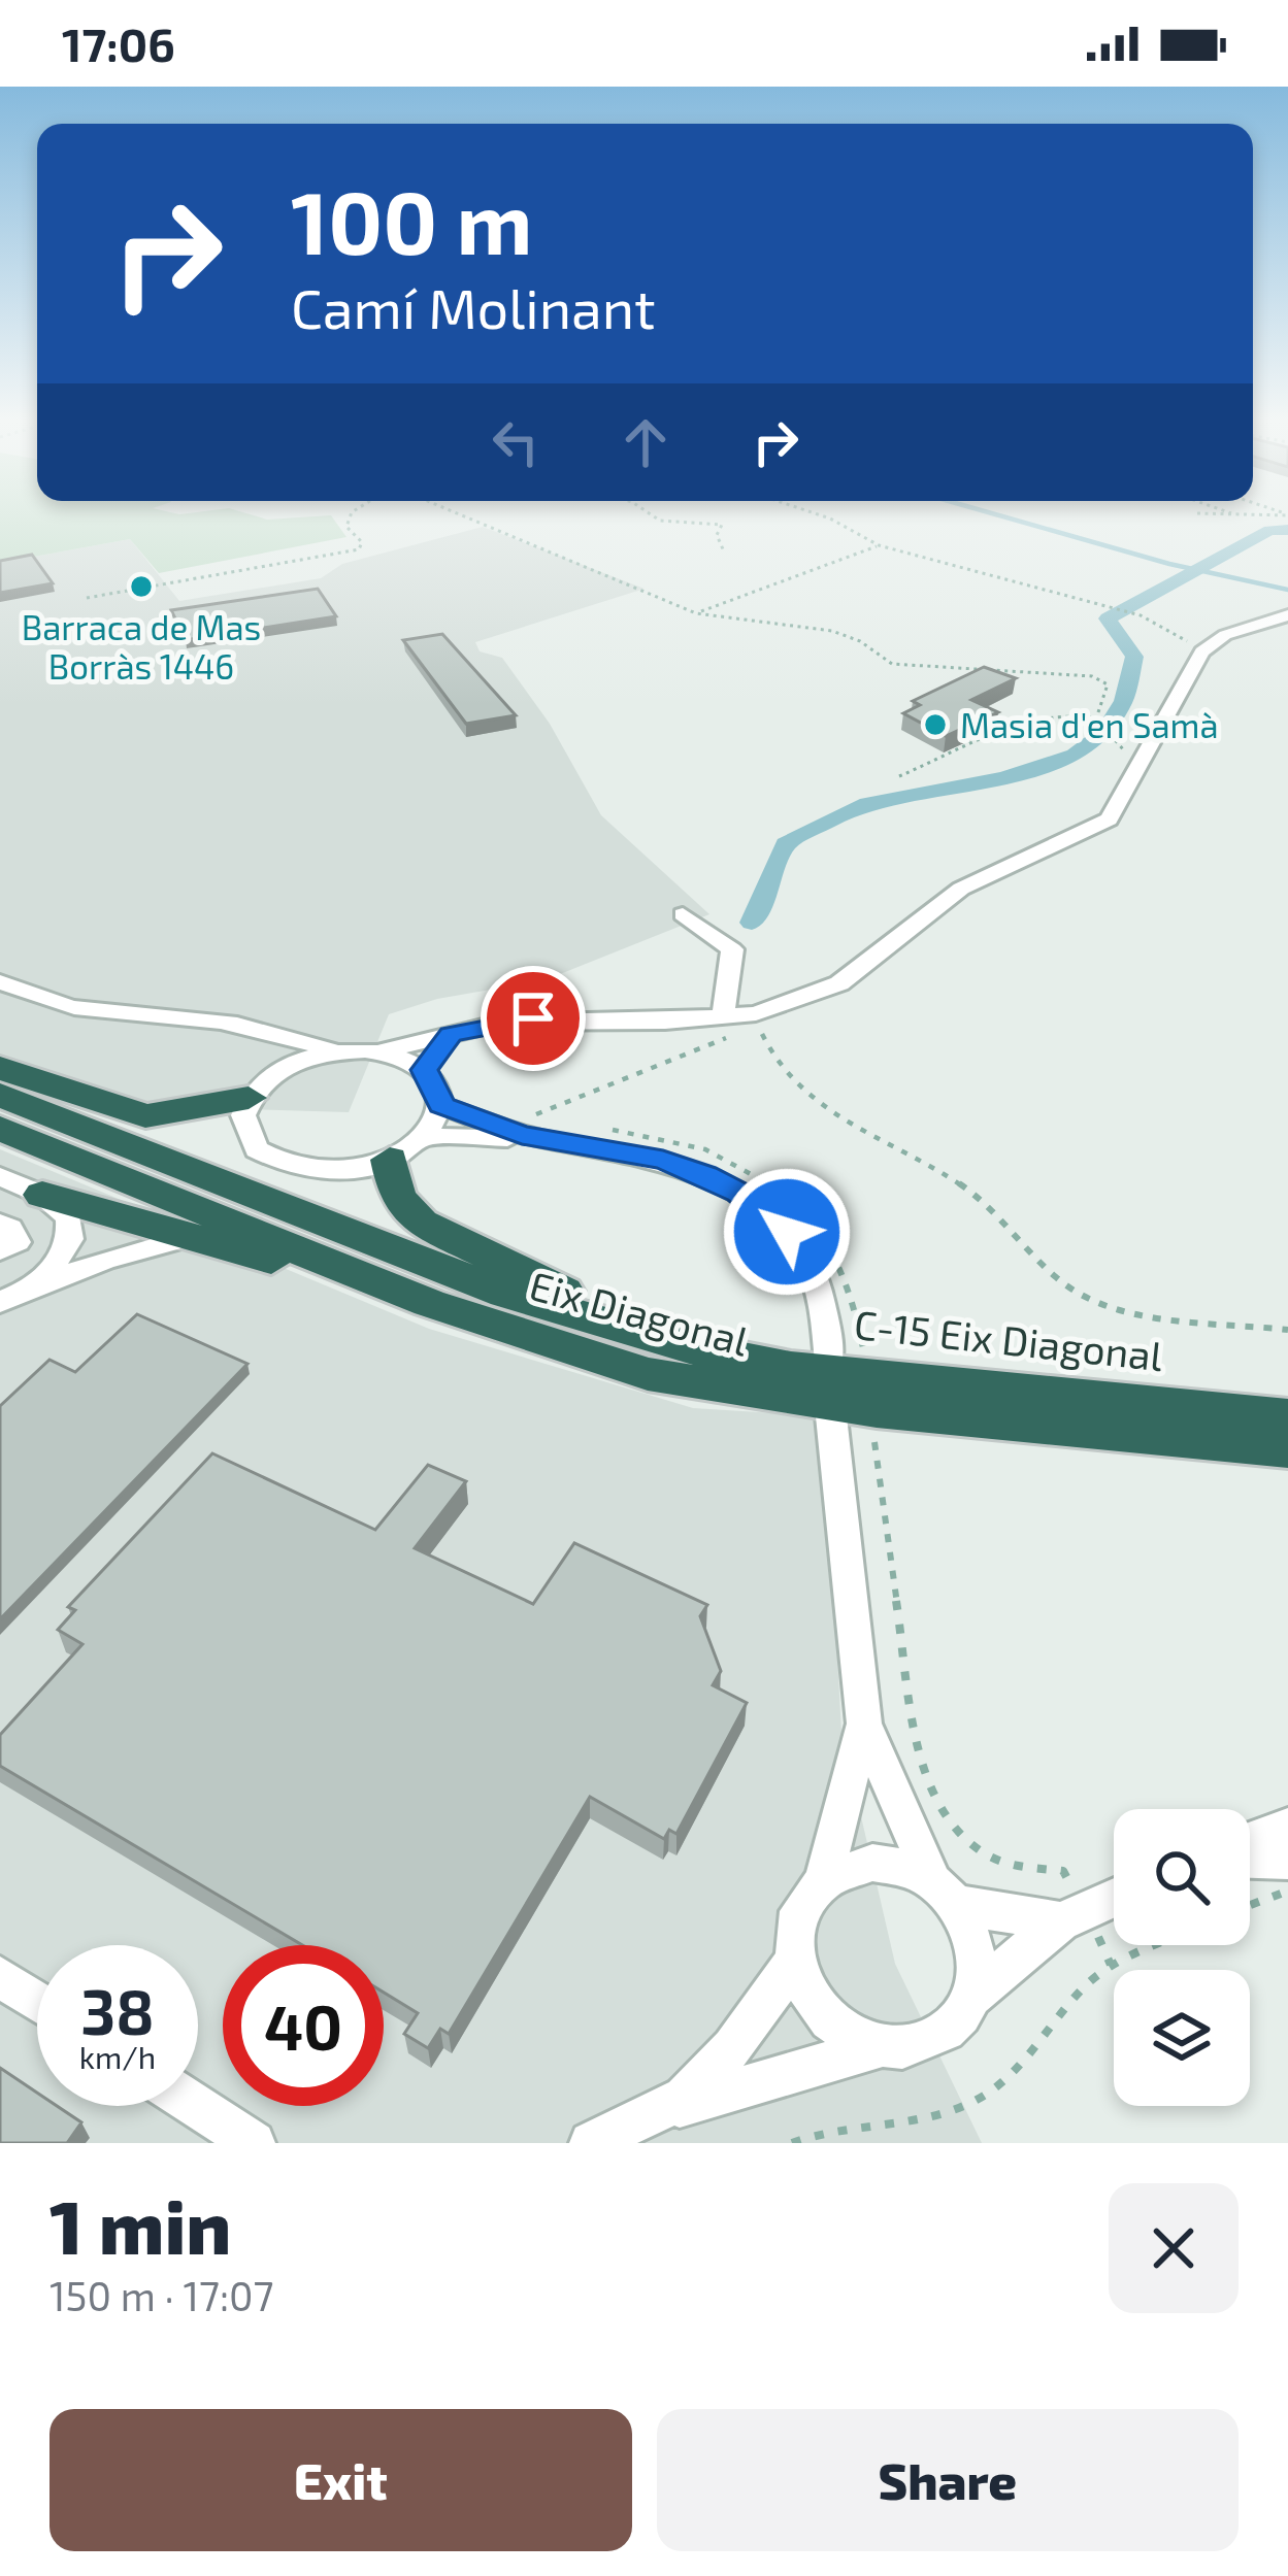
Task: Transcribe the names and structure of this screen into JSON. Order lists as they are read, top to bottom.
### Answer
{
  "streets": {
    "highway": ["Eix Diagonal", "C-15 Eix Diagonal"]
  },
  "crossings": [
    ["Eix Diagonal", "C-15 Eix Diagonal"]
  ],
  "places": ["Barraca de Mas Borràs 1446", "Masia d'en Samà"],
  "page": {
    "status": "17:06",
    "turn": ["100 m", "Camí Molinant"],
    "speed": "38 km/h",
    "limit": "40",
    "heading": ["1 min", "150 m · 17:07"],
    "buttons": ["Exit", "Share"]
  }
}
